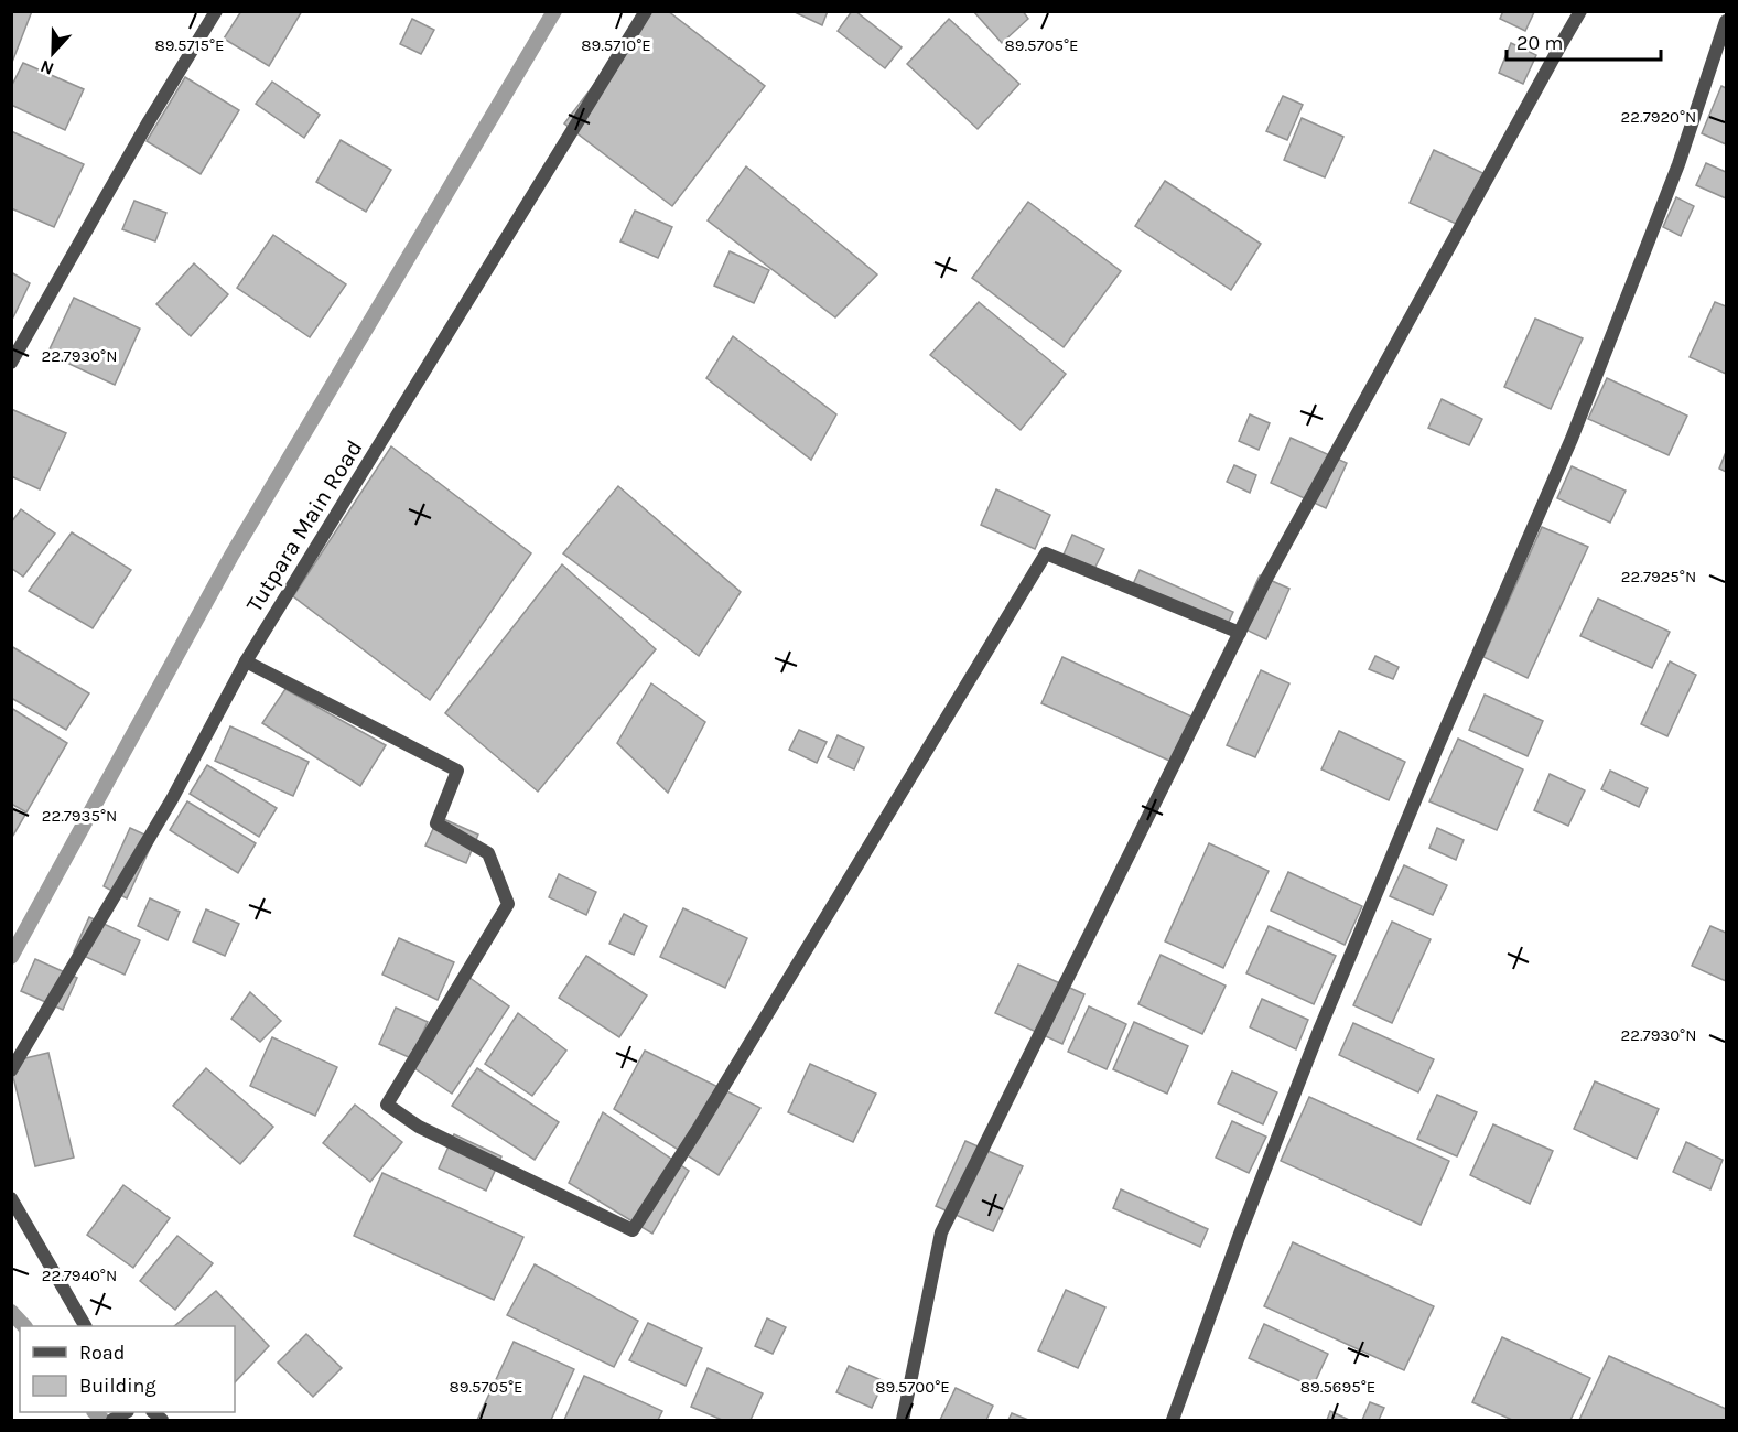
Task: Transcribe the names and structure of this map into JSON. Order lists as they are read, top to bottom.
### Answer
{
  "streets": {
    "street": ["Tutpara Main Road"]
  },
  "legend": ["Road", "Building"],
  "scale_bar": "20 m",
  "north": "bottom",
  "coordinates": [
    "89.5710°E",
    "89.5705°E",
    "89.5715°E",
    "22.7920°N",
    "22.7930°N",
    "22.7925°N",
    "22.7935°N",
    "22.7940°N",
    "89.5700°E",
    "89.5695°E"
  ]
}
